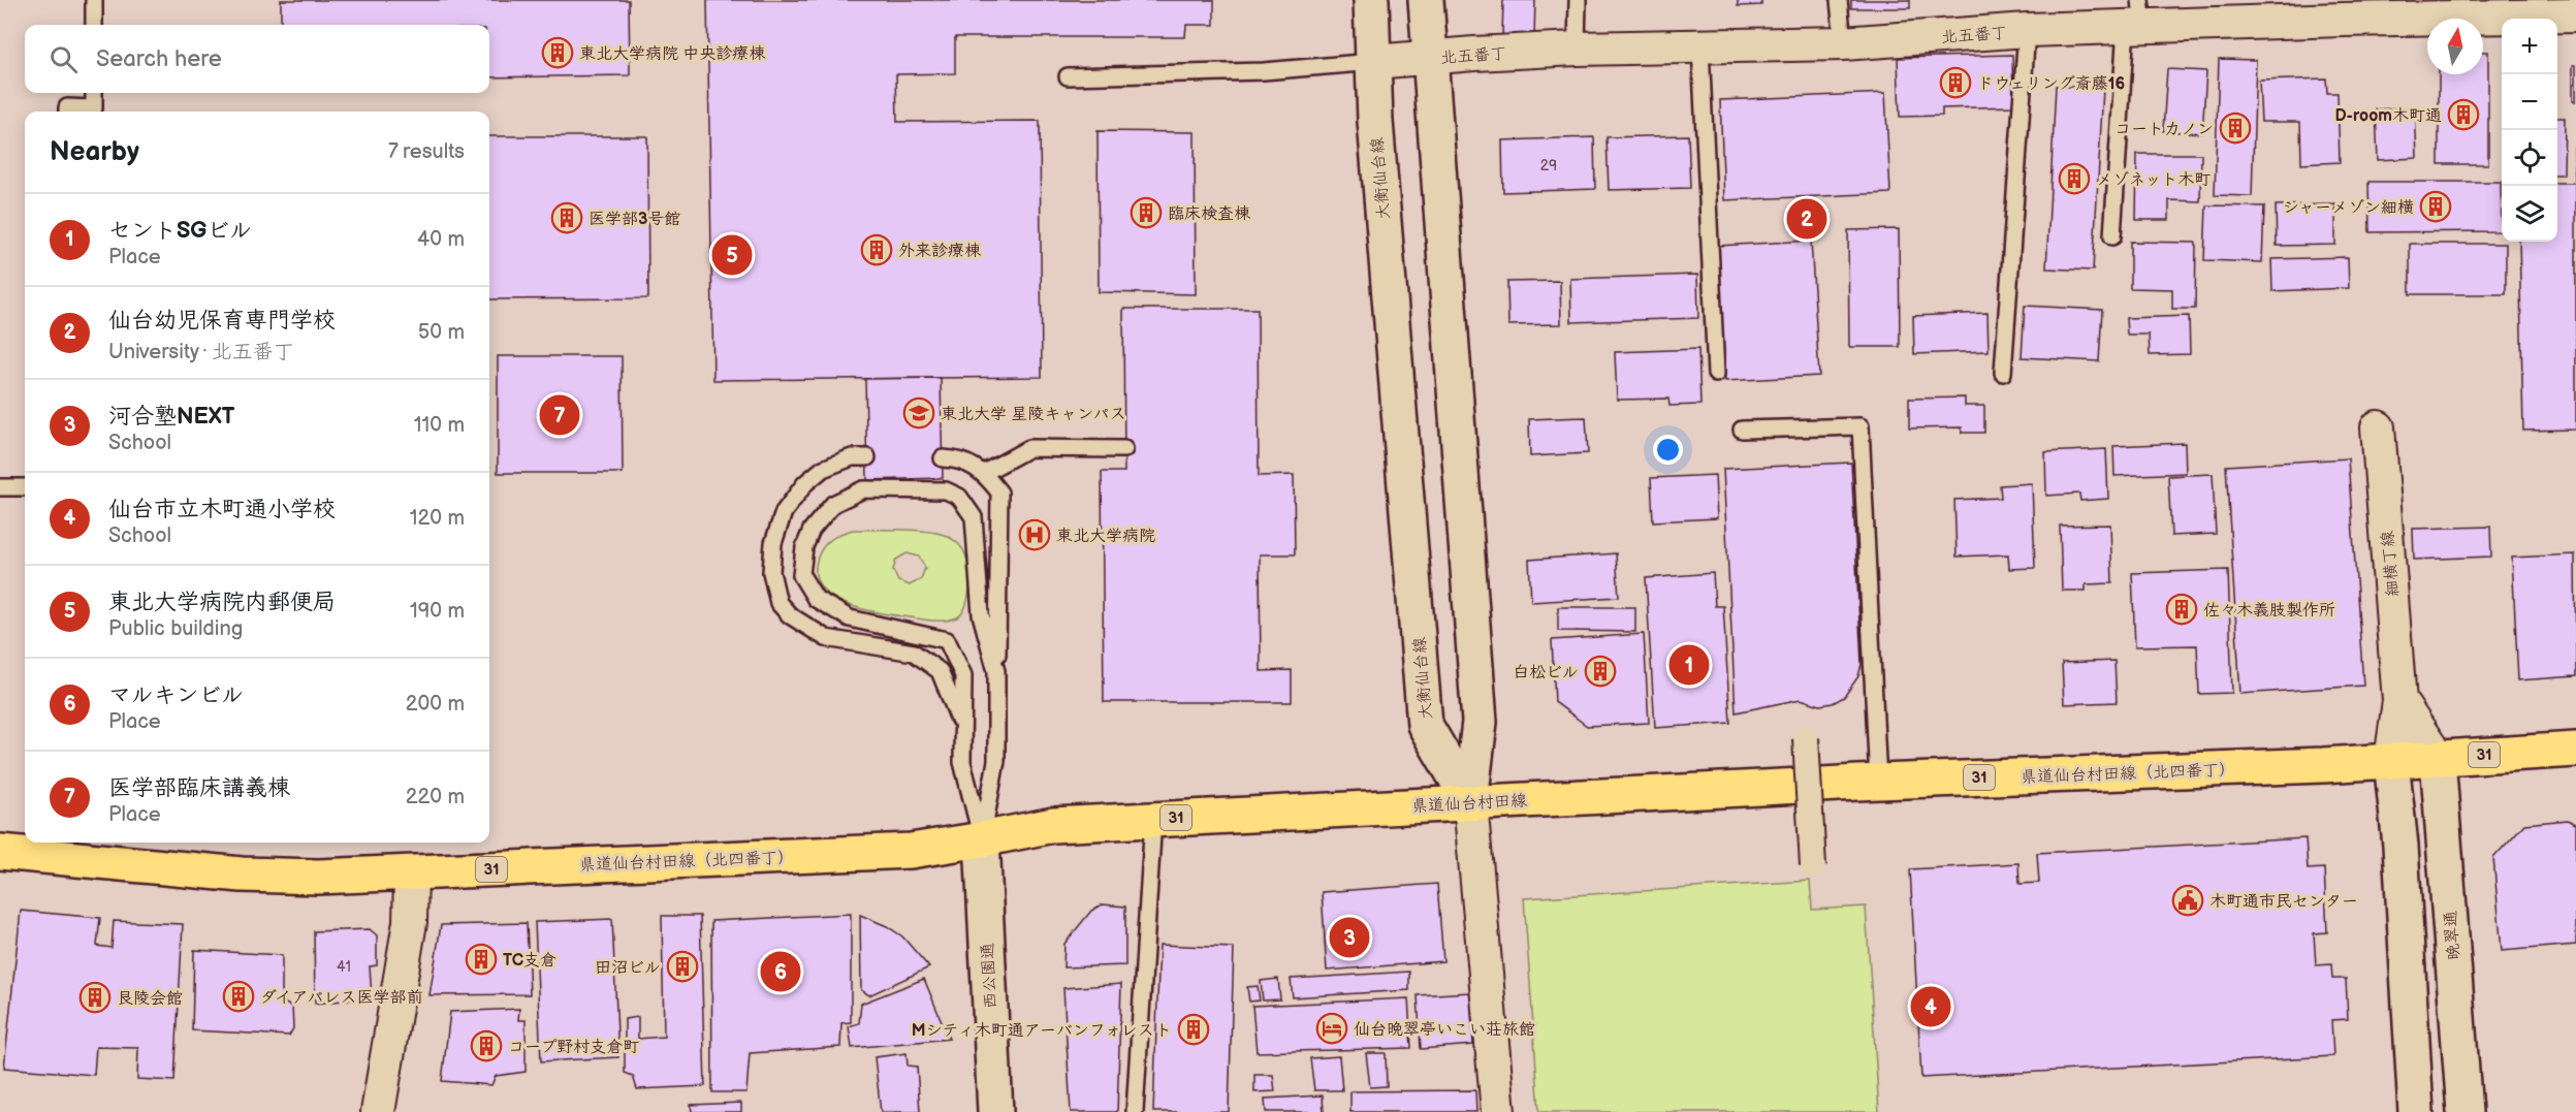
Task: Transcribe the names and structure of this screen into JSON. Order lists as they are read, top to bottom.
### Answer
{
  "streets": {
    "main road": [
      "大衡仙台線",
      "31",
      "県道仙台村田線（北四番丁）",
      "県道仙台村田線",
      "晩翠通",
      "西公園通"
    ],
    "street": ["北五番丁", "細横丁線"]
  },
  "crossings": [
    ["北五番丁", "大衡仙台線"],
    ["大衡仙台線", "県道仙台村田線"],
    ["細横丁線", "県道仙台村田線（北四番丁）"],
    ["県道仙台村田線（北四番丁）", "県道仙台村田線"],
    ["県道仙台村田線（北四番丁）", "晩翠通"],
    ["県道仙台村田線（北四番丁）", "西公園通"]
  ],
  "places": {
    "building": [
      "東北大学病院 中央診療棟",
      "ドウェリング斎藤16",
      "D-room木町通",
      "コートカノン",
      "メゾネット木町",
      "シャーメゾン細横",
      "臨床検査棟",
      "医学部3号館",
      "外来診療棟",
      "佐々木義肢製作所",
      "白松ビル",
      "TC支倉",
      "田沼ビル",
      "ダイアパレス医学部前",
      "艮陵会館",
      "Mシティ木町通アーバンフォレスト",
      "コープ野村支倉町"
    ],
    "school or university": ["東北大学 星陵キャンパス"],
    "hospital": ["東北大学病院"],
    "public building": ["木町通市民センター"],
    "hotel": ["仙台晩翠亭いこい荘旅館"]
  },
  "house_numbers": ["29", "41"],
  "north": "top",
  "page": {
    "map_buttons": ["+", "−"],
    "search": "Search here",
    "heading": ["Nearby", "7 results"],
    "list": [
      {
        "mark": "1",
        "name": "セントSGビル",
        "note": "Place",
        "value": "40 m"
      },
      {
        "mark": "2",
        "name": "仙台幼児保育専門学校",
        "note": "University · 北五番丁",
        "value": "50 m"
      },
      {
        "mark": "3",
        "name": "河合塾NEXT",
        "note": "School",
        "value": "110 m"
      },
      {
        "mark": "4",
        "name": "仙台市立木町通小学校",
        "note": "School",
        "value": "120 m"
      },
      {
        "mark": "5",
        "name": "東北大学病院内郵便局",
        "note": "Public building",
        "value": "190 m"
      },
      {
        "mark": "6",
        "name": "マルキンビル",
        "note": "Place",
        "value": "200 m"
      },
      {
        "mark": "7",
        "name": "医学部臨床講義棟",
        "note": "Place",
        "value": "220 m"
      }
    ],
    "pins": [
      "2",
      "5",
      "7",
      "1",
      "3",
      "6",
      "4"
    ]
  }
}
